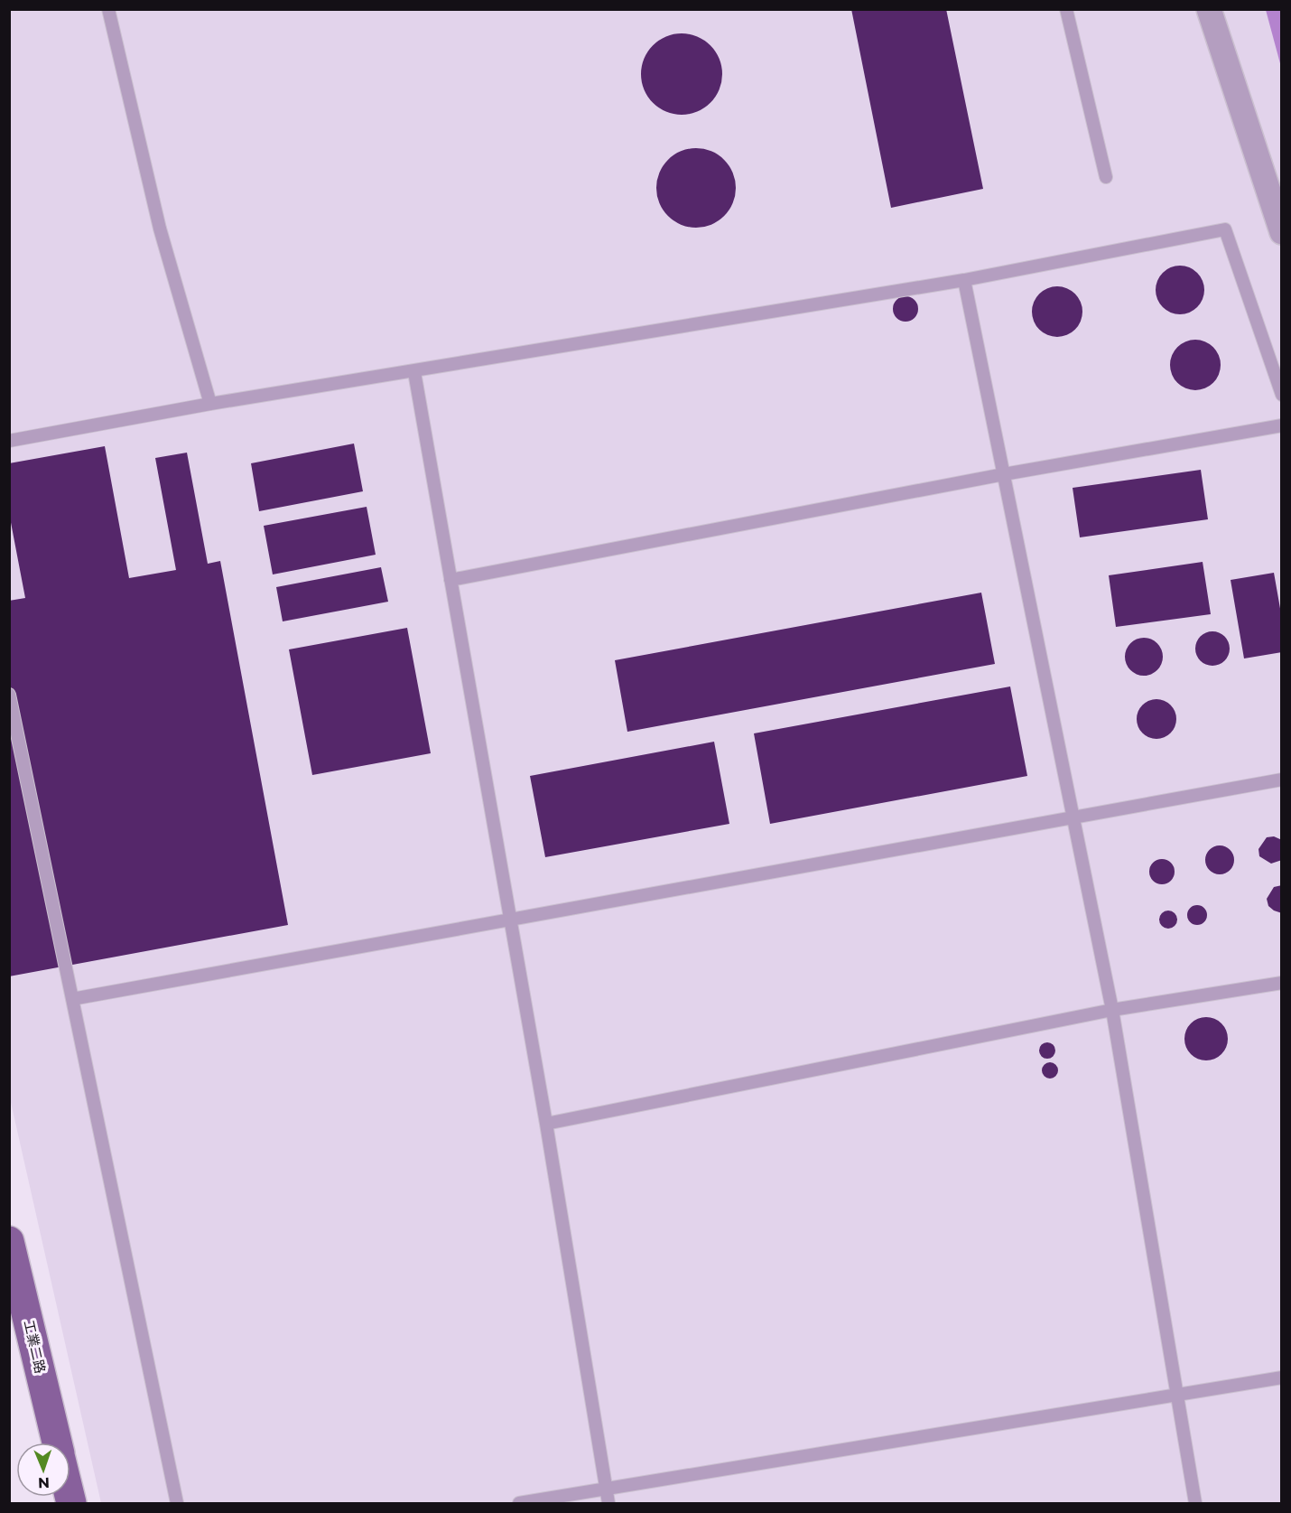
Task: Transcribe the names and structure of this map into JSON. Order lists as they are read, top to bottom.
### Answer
{
  "streets": {
    "main road": ["工業二路"]
  },
  "north": "bottom"
}
